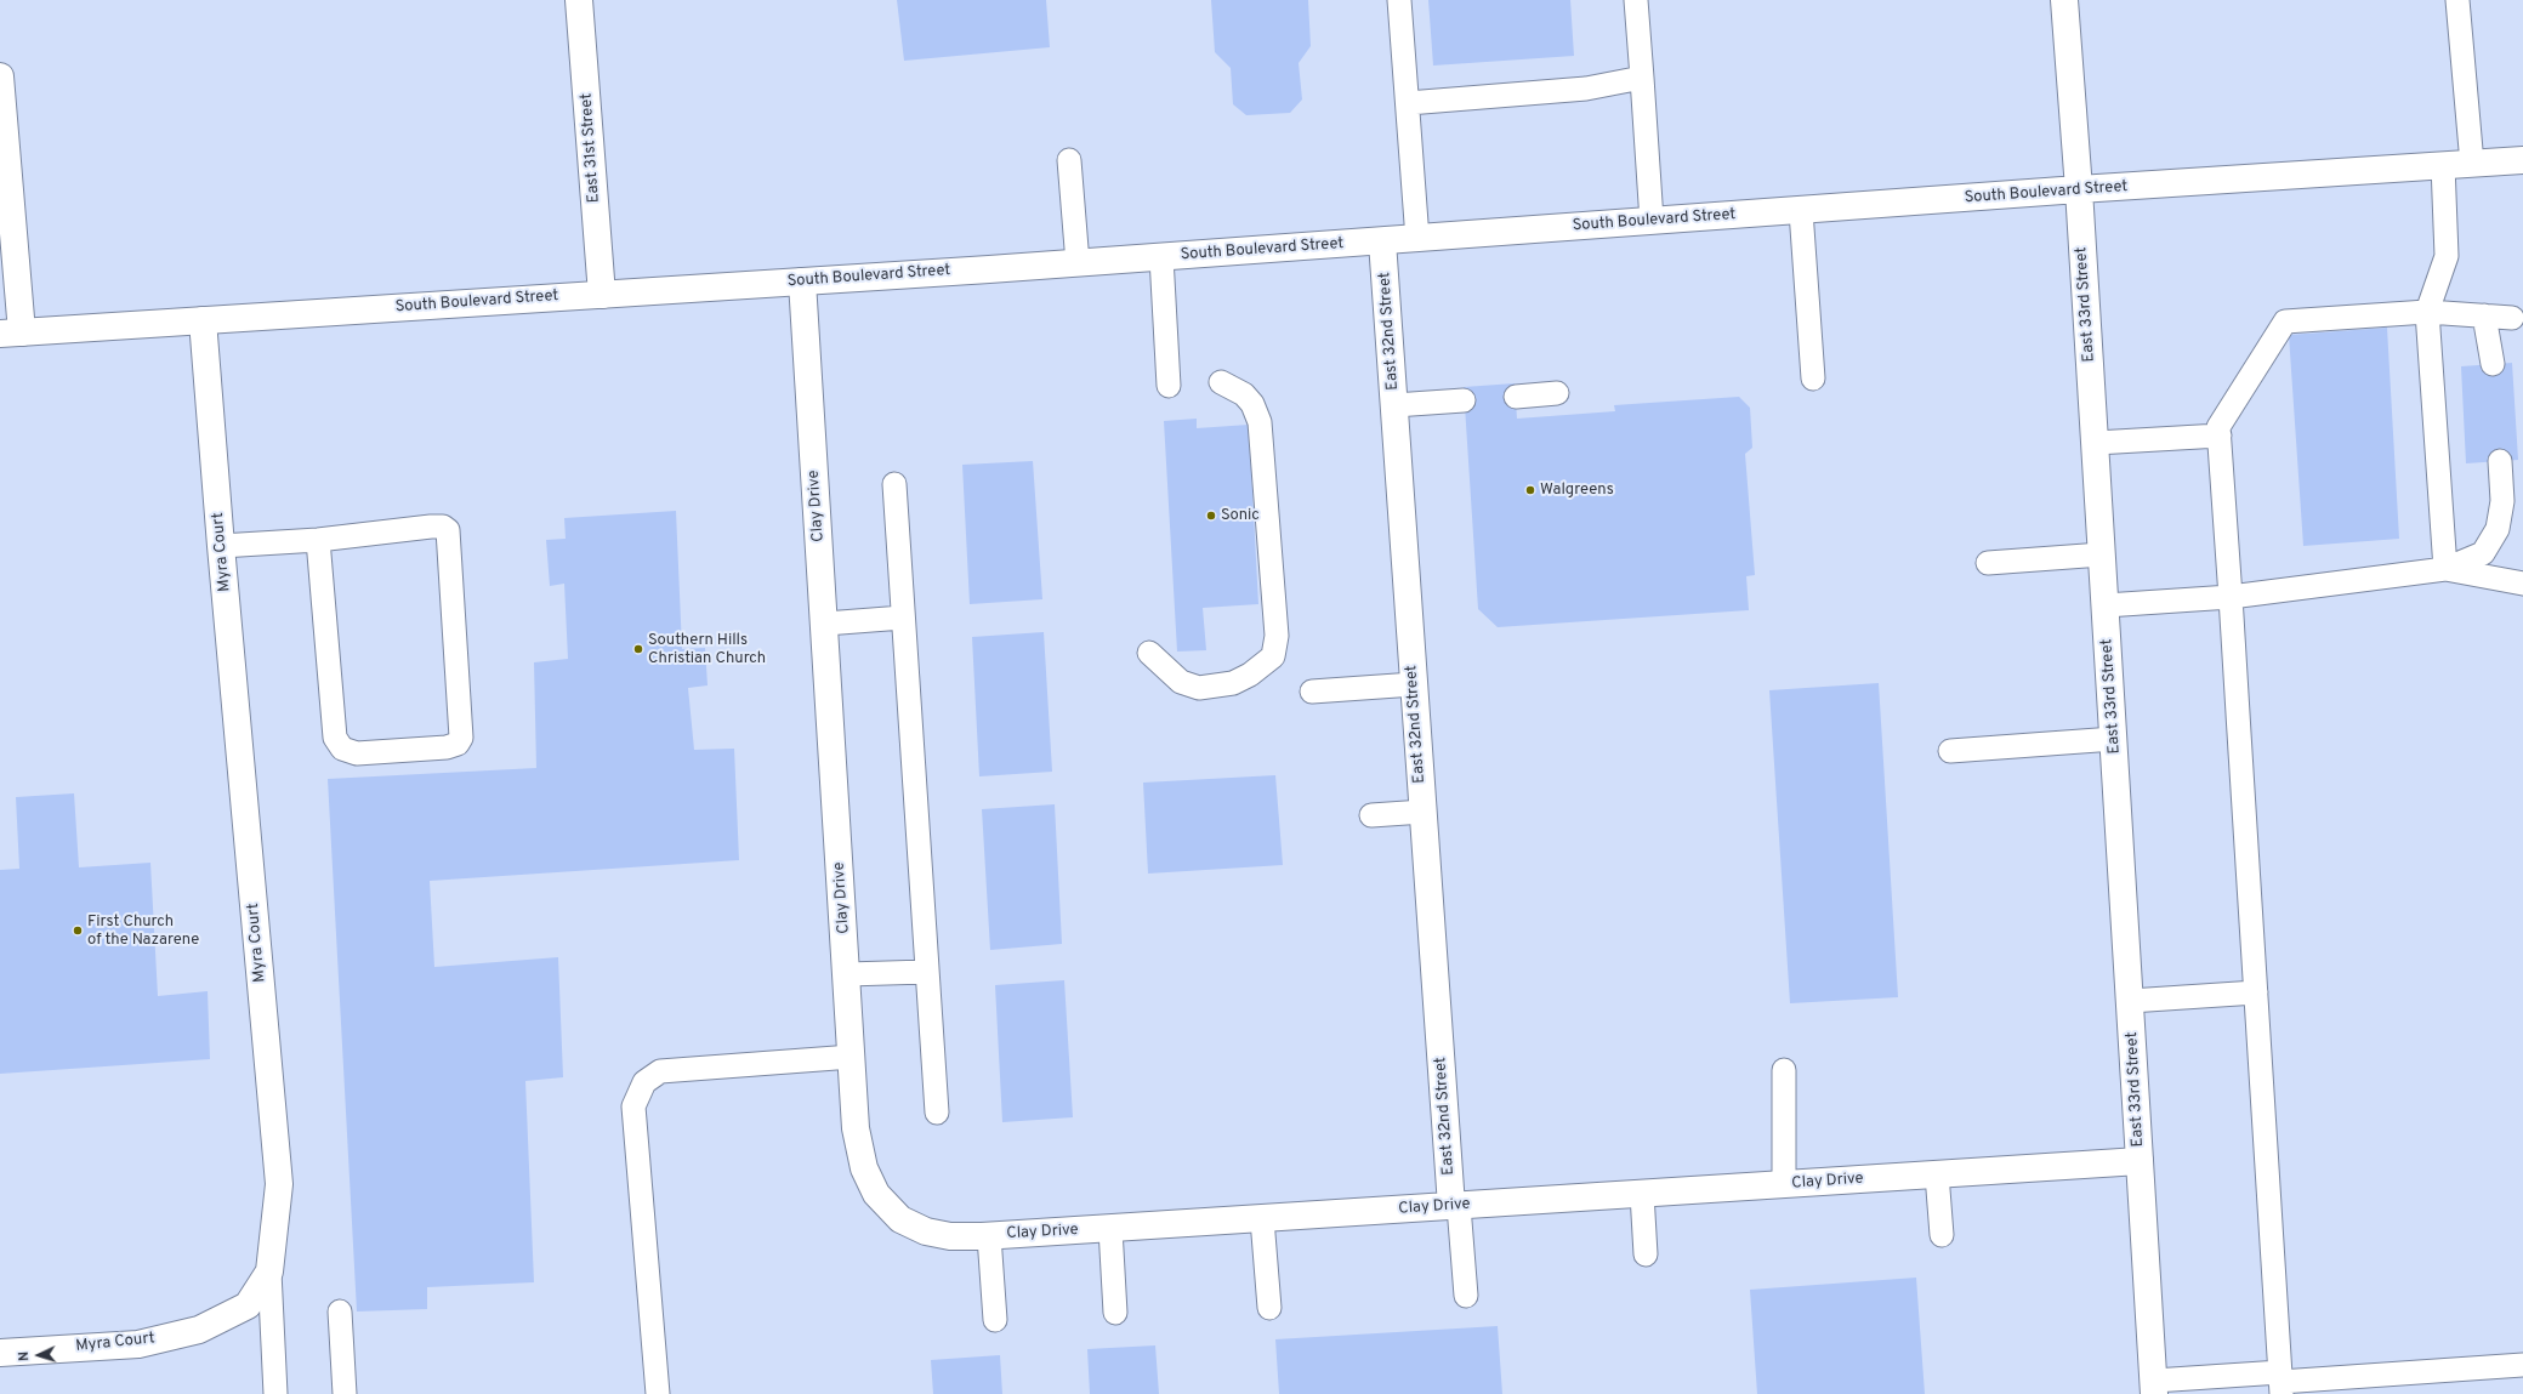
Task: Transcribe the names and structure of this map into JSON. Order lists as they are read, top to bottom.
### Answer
{
  "streets": {
    "street": [
      "East 31st Street",
      "South Boulevard Street",
      "East 33rd Street",
      "East 32nd Street",
      "Clay Drive",
      "Myra Court"
    ]
  },
  "crossings": [
    ["East 31st Street", "South Boulevard Street"],
    ["South Boulevard Street", "East 33rd Street"],
    ["South Boulevard Street", "East 32nd Street"],
    ["South Boulevard Street", "Clay Drive"],
    ["South Boulevard Street", "Myra Court"],
    ["East 33rd Street", "Clay Drive"],
    ["East 32nd Street", "Clay Drive"]
  ],
  "places": [
    "Walgreens",
    "Sonic",
    "Southern Hills Christian Church",
    "First Church of the Nazarene"
  ],
  "north": "left"
}
